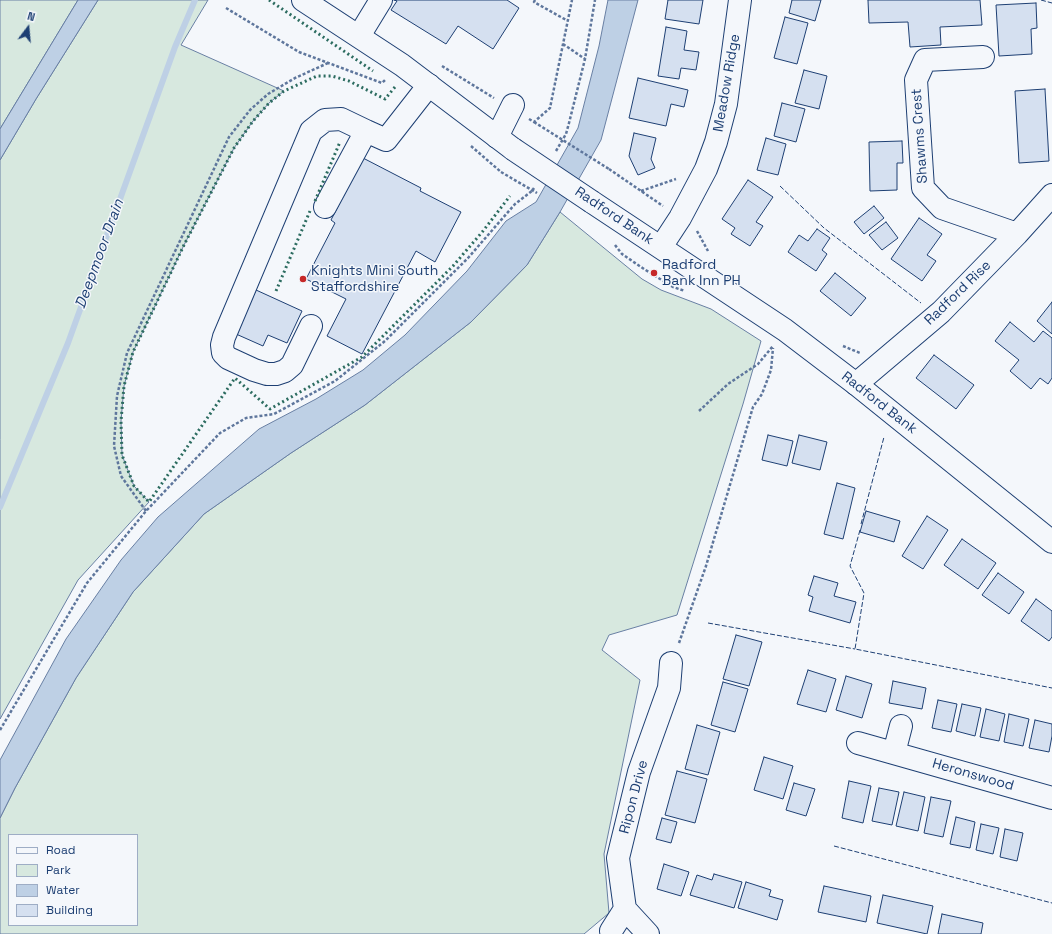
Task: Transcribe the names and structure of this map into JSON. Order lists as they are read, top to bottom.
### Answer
{
  "streets": {
    "main road": [
      "Meadow Ridge",
      "Shawms Crest",
      "Radford Bank",
      "Radford Rise",
      "Heronswood",
      "Ripon Drive"
    ]
  },
  "crossings": [
    ["Meadow Ridge", "Radford Bank"],
    ["Shawms Crest", "Radford Rise"],
    ["Radford Bank", "Radford Rise"]
  ],
  "water": ["Deepmoor Drain"],
  "places": ["Radford Bank Inn PH", "Knights Mini South Staffordshire"],
  "legend": [
    "Road",
    "Park",
    "Water",
    "Building"
  ],
  "north": "top"
}
